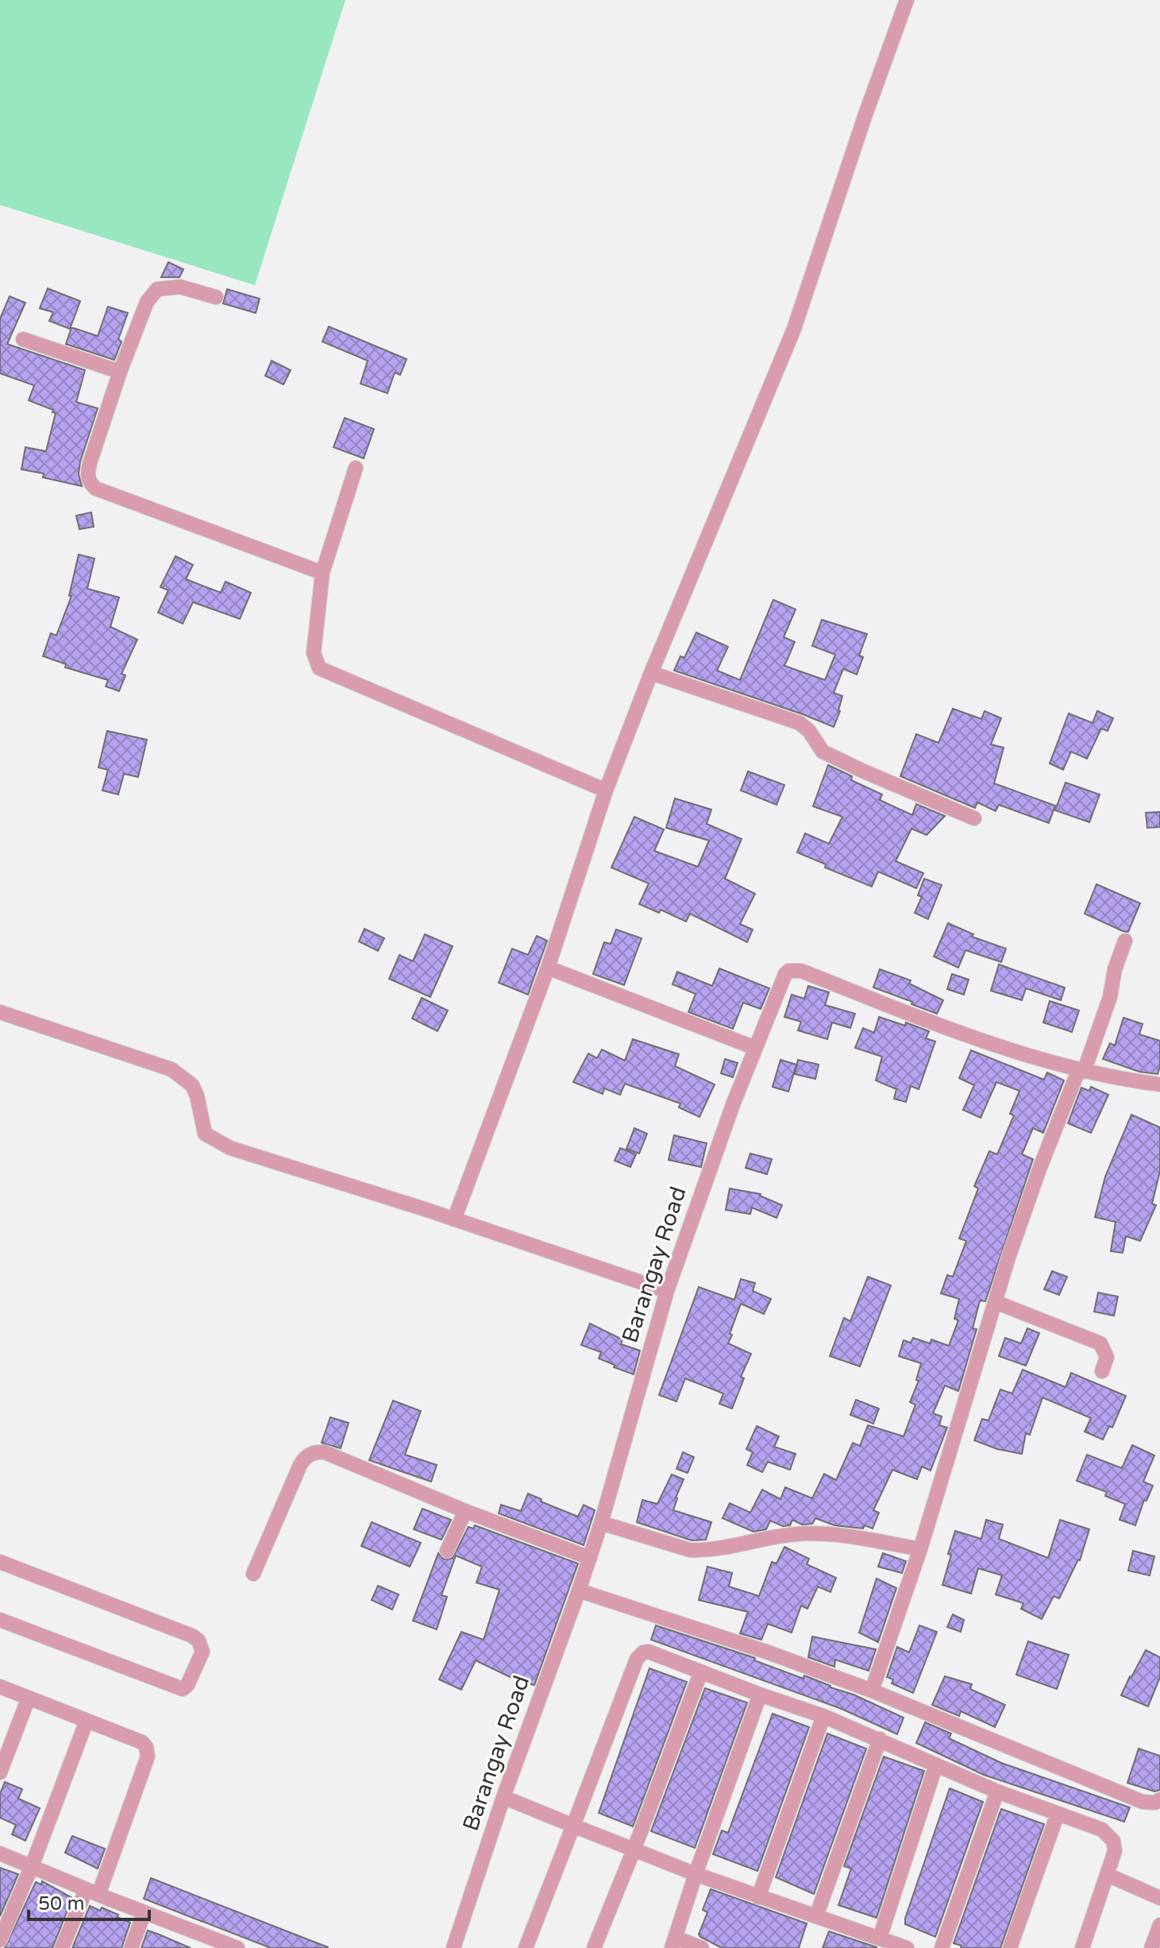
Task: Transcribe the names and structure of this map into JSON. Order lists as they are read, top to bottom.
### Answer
{
  "streets": {
    "street": ["Barangay Road"]
  },
  "scale_bar": "50 m"
}
